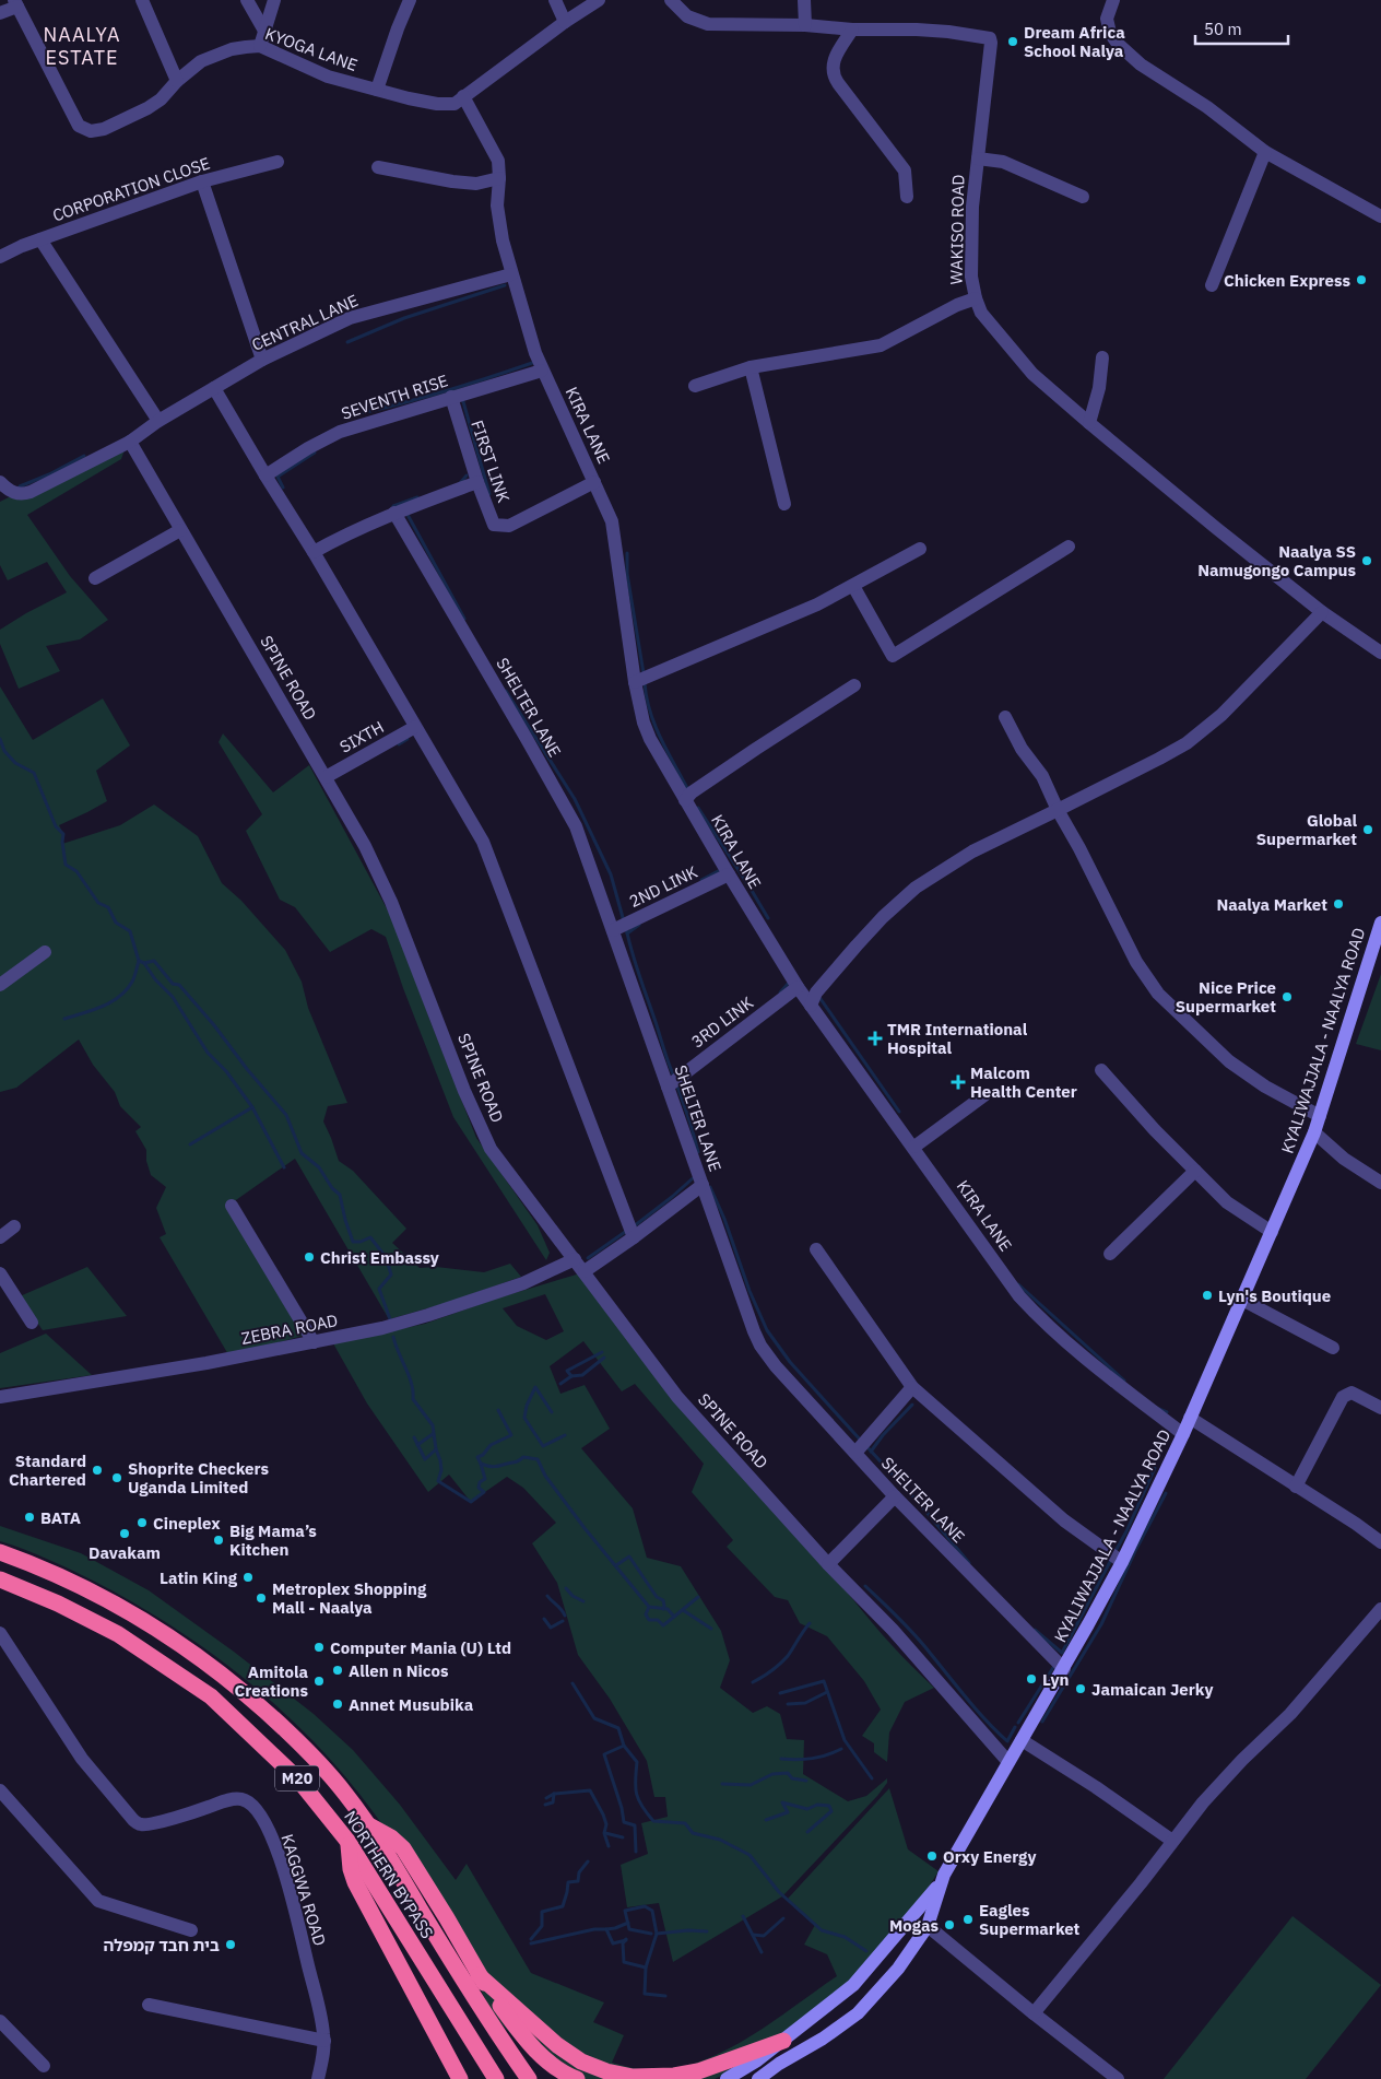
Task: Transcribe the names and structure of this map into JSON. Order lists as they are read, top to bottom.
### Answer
{
  "streets": {
    "highway": ["M20", "NORTHERN BYPASS"],
    "main road": ["KYALIWAJJALA - NAALYA ROAD"],
    "street": [
      "KYOGA LANE",
      "CORPORATION CLOSE",
      "WAKISO ROAD",
      "CENTRAL LANE",
      "SEVENTH RISE",
      "KIRA LANE",
      "FIRST LINK",
      "SPINE ROAD",
      "SHELTER LANE",
      "SIXTH",
      "2ND LINK",
      "3RD LINK",
      "ZEBRA ROAD",
      "KAGGWA ROAD"
    ]
  },
  "crossings": [
    ["KYOGA LANE", "KIRA LANE"],
    ["CENTRAL LANE", "KIRA LANE"],
    ["CENTRAL LANE", "SPINE ROAD"],
    ["SEVENTH RISE", "KIRA LANE"],
    ["SEVENTH RISE", "FIRST LINK"],
    ["KIRA LANE", "FIRST LINK"],
    ["KIRA LANE", "2ND LINK"],
    ["KIRA LANE", "3RD LINK"],
    ["KIRA LANE", "KYALIWAJJALA - NAALYA ROAD"],
    ["SPINE ROAD", "SIXTH"],
    ["SPINE ROAD", "KYALIWAJJALA - NAALYA ROAD"],
    ["SPINE ROAD", "ZEBRA ROAD"],
    ["SHELTER LANE", "2ND LINK"],
    ["SHELTER LANE", "3RD LINK"],
    ["SHELTER LANE", "KYALIWAJJALA - NAALYA ROAD"]
  ],
  "districts": ["NAALYA ESTATE"],
  "places": {
    "other": [
      "Dream Africa School Nalya",
      "Chicken Express",
      "Naalya SS Namugongo Campus",
      "Global Supermarket",
      "Naalya Market",
      "Nice Price Supermarket",
      "Christ Embassy",
      "Lyn's Boutique",
      "Standard Chartered",
      "Shoprite Checkers Uganda Limited",
      "BATA",
      "Cineplex",
      "Davakam",
      "Big Mama’s Kitchen",
      "Latin King",
      "Metroplex Shopping Mall - Naalya",
      "Computer Mania (U) Ltd",
      "Allen n Nicos",
      "Lyn",
      "Amitola Creations",
      "Jamaican Jerky",
      "Annet Musubika",
      "Orxy Energy",
      "Eagles Supermarket",
      "Mogas",
      "בית חבד קמפלה"
    ],
    "health": ["TMR International Hospital", "Malcom Health Center"]
  },
  "scale_bar": "50 m"
}
